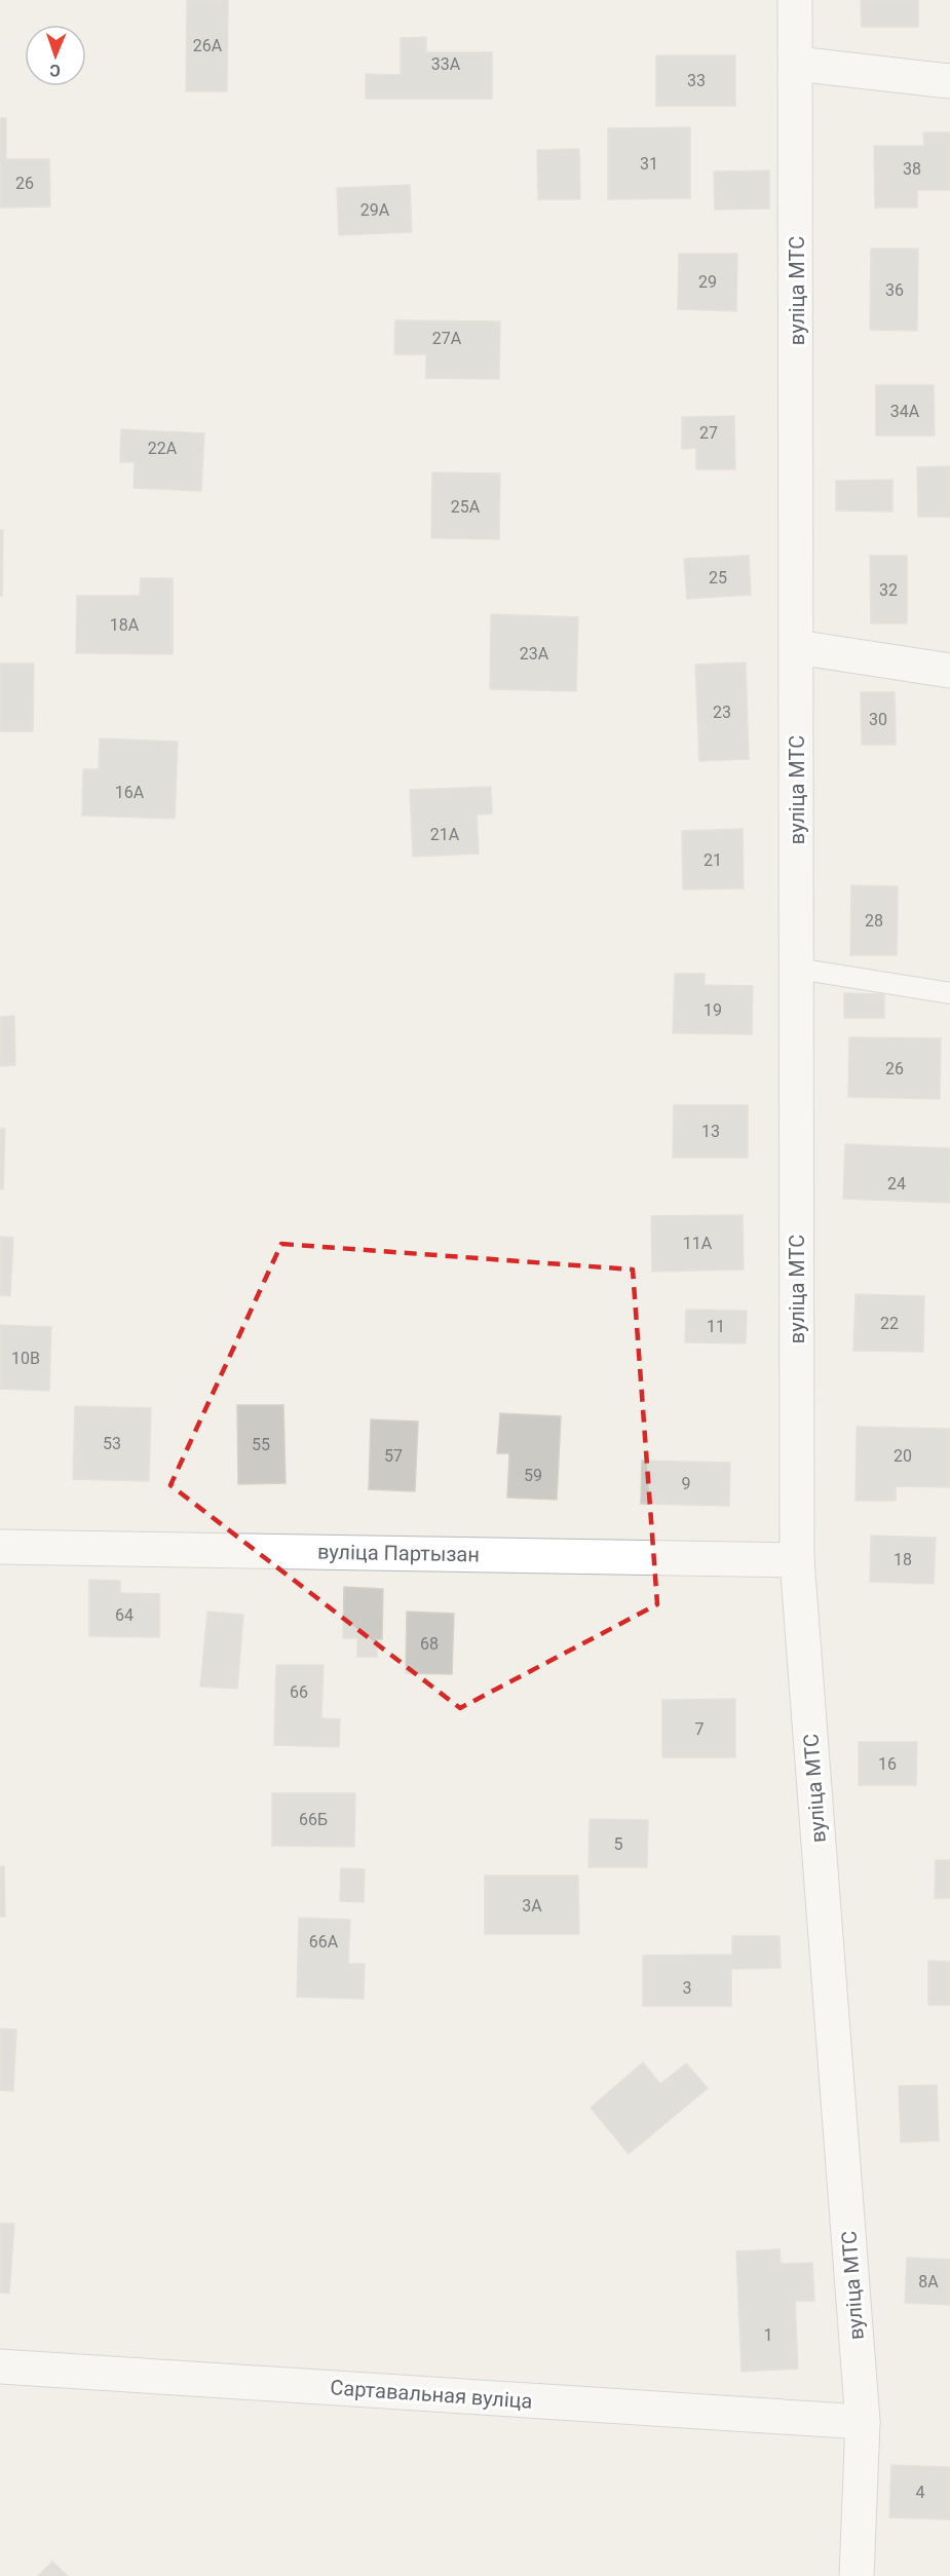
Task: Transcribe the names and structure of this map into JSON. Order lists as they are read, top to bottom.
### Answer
{
  "streets": {
    "street": ["вуліца МТС", "вуліца Партызан", "Сартавальная вуліца"]
  },
  "crossings": [
    ["вуліца МТС", "вуліца Партызан"],
    ["вуліца МТС", "Сартавальная вуліца"]
  ],
  "house_numbers": [
    "26А",
    "33А",
    "33",
    "31",
    "38",
    "26",
    "29А",
    "29",
    "36",
    "27А",
    "34А",
    "27",
    "22А",
    "25А",
    "25",
    "32",
    "18А",
    "23А",
    "23",
    "30",
    "16А",
    "21А",
    "21",
    "28",
    "19",
    "26",
    "13",
    "24",
    "11А",
    "22",
    "11",
    "10В",
    "53",
    "55",
    "57",
    "20",
    "59",
    "9",
    "18",
    "64",
    "68",
    "66",
    "7",
    "16",
    "66Б",
    "5",
    "3А",
    "66А",
    "3",
    "8А",
    "1",
    "4"
  ],
  "north": "bottom"
}
